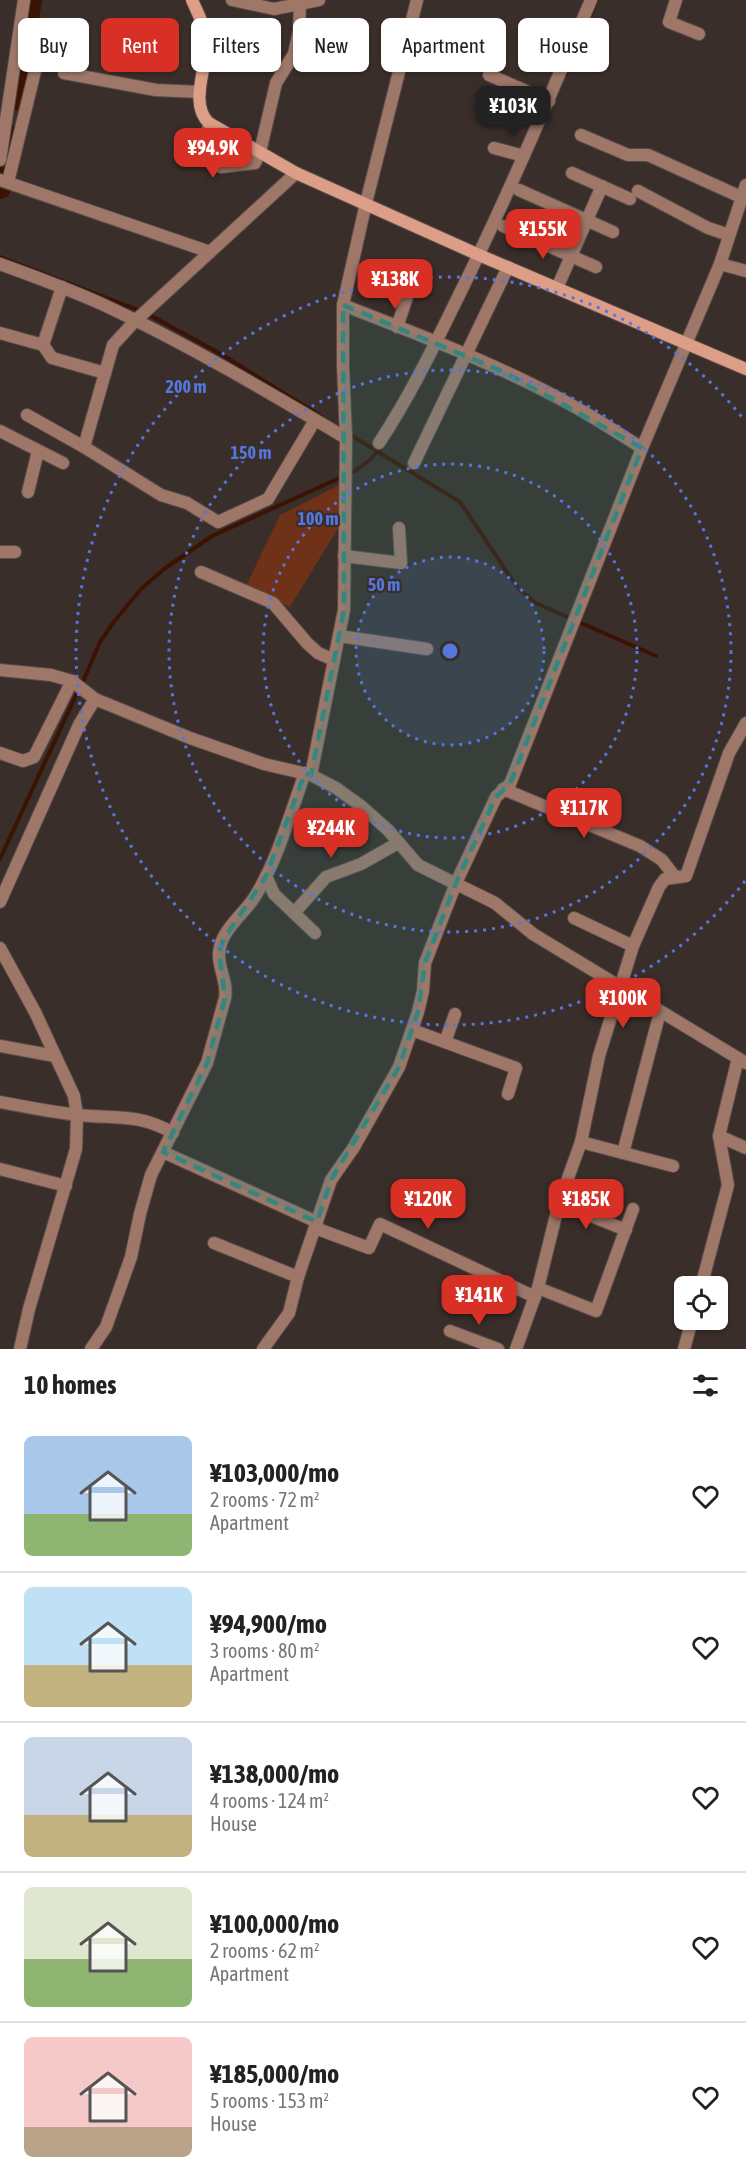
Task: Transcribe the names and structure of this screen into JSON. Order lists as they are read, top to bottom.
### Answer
{
  "page": {
    "chip": [
      "Buy",
      "Rent",
      "Filters",
      "New",
      "Apartment",
      "House"
    ],
    "price": [
      "¥103K",
      "¥94.9K",
      "¥155K",
      "¥138K",
      "¥117K",
      "¥244K",
      "¥100K",
      "¥120K",
      "¥185K",
      "¥141K"
    ],
    "heading": "10 homes",
    "list": [
      {
        "name": "¥103,000/mo",
        "note": "2 rooms · 72 m² · Apartment"
      },
      {
        "name": "¥94,900/mo",
        "note": "3 rooms · 80 m² · Apartment"
      },
      {
        "name": "¥138,000/mo",
        "note": "4 rooms · 124 m² · House"
      },
      {
        "name": "¥100,000/mo",
        "note": "2 rooms · 62 m² · Apartment"
      },
      {
        "name": "¥185,000/mo",
        "note": "5 rooms · 153 m² · House"
      }
    ]
  },
  "rings": [
    "200 m",
    "150 m",
    "100 m",
    "50 m"
  ]
}
